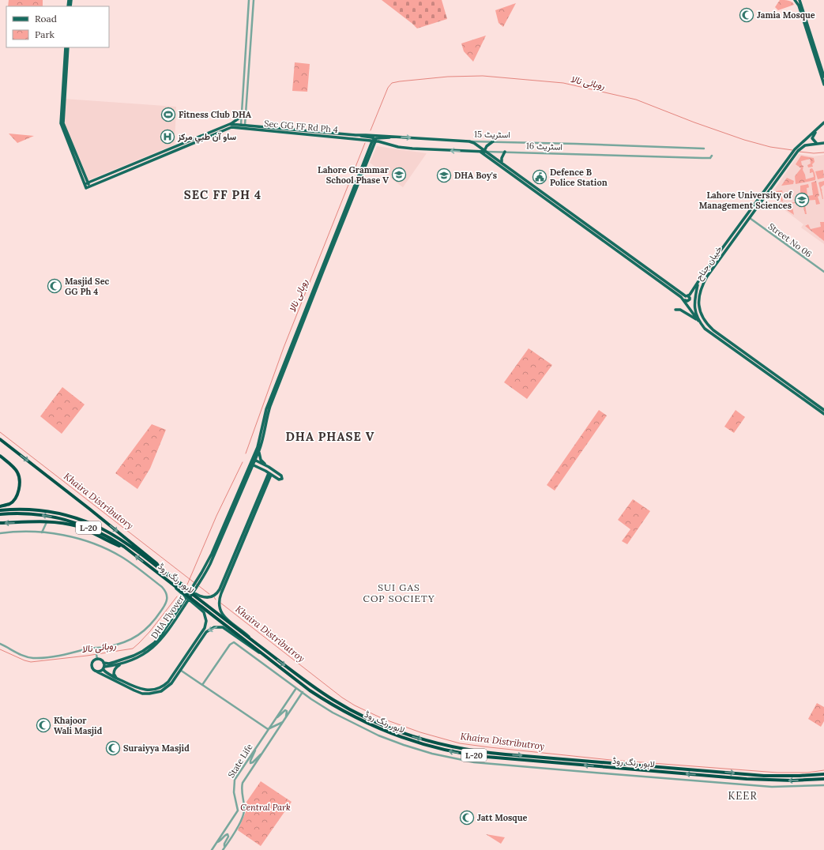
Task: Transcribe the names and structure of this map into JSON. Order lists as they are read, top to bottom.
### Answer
{
  "streets": {
    "highway": ["L-20", "لاہور رنگ روڈ"],
    "main road": [
      "Sec GG FF Rd Ph 4",
      "اسٹریٹ 15",
      "اسٹریٹ 16",
      "خیبان جناح",
      "DHA Flyover"
    ],
    "street": ["Street No 06", "State Life"]
  },
  "crossings": [
    ["Sec GG FF Rd Ph 4", "اسٹریٹ 16"],
    ["Street No 06", "خیبان جناح"]
  ],
  "districts": [
    "SEC FF PH 4",
    "DHA PHASE V",
    "SUI GAS COP SOCIETY",
    "KEER"
  ],
  "water": ["روہائی نالا", "Khaira Distributory", "Khaira Distributroy"],
  "parks": ["Central Park"],
  "places": {
    "mosque": [
      "Jamia Mosque",
      "Masjid Sec GG Ph 4",
      "Khajoor Wali Masjid",
      "Suraiyya Masjid",
      "Jatt Mosque"
    ],
    "sports": ["Fitness Club DHA"],
    "hospital": ["ساو آن طبي مرکز"],
    "school or university": ["Lahore Grammar School Phase V", "DHA Boy's", "Lahore University of Management Sciences"],
    "public building": ["Defence B Police Station"]
  },
  "legend": ["Road", "Park"]
}
